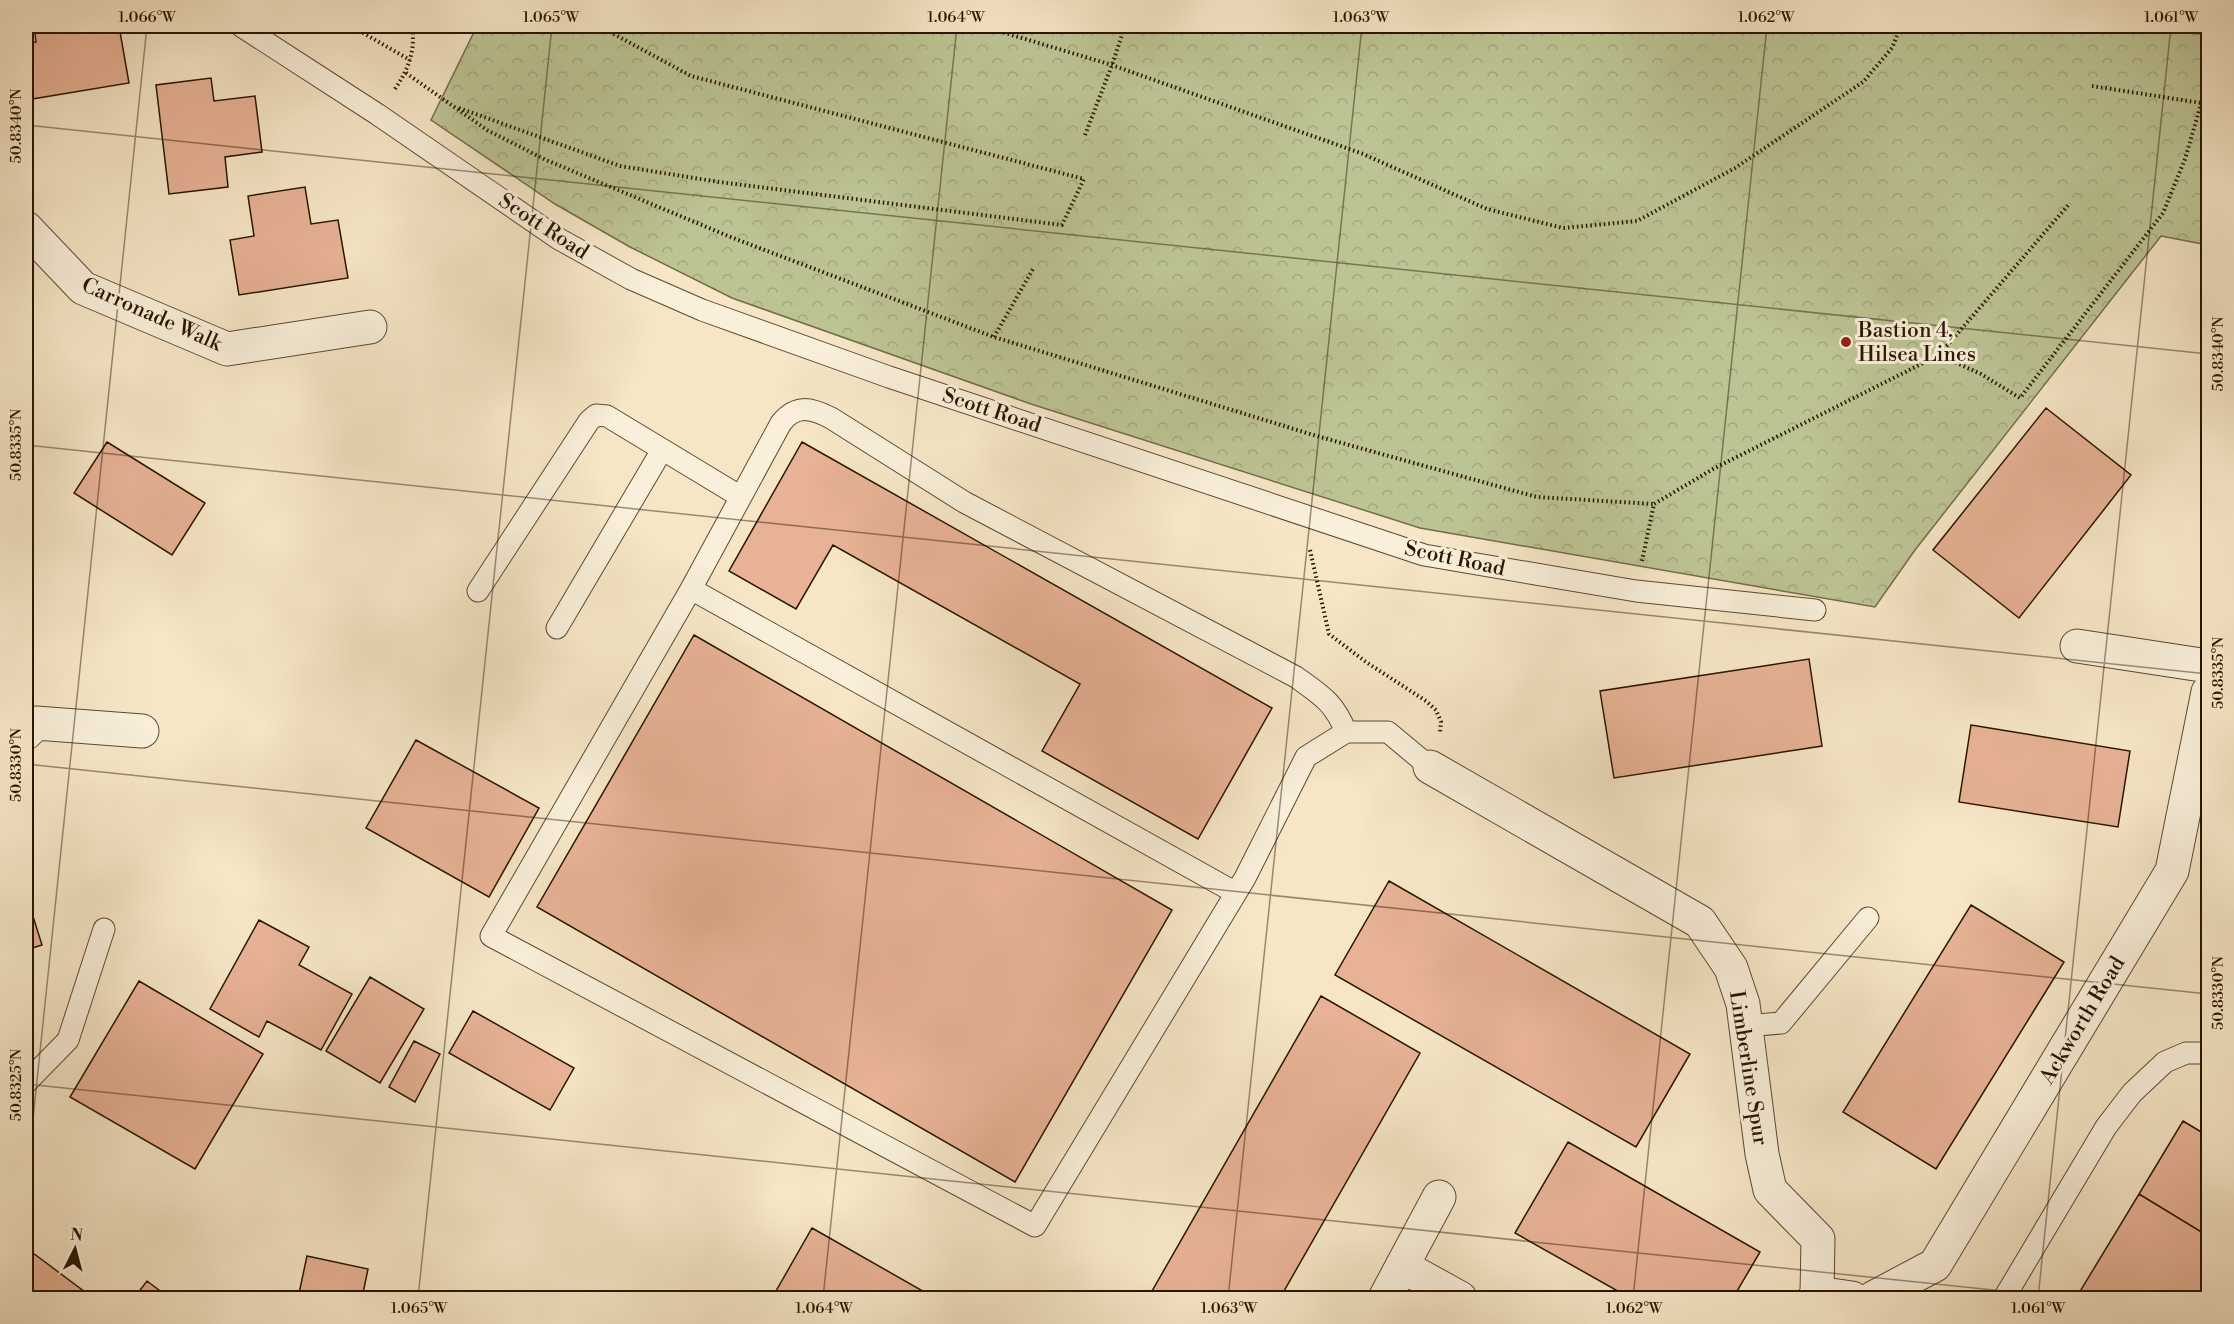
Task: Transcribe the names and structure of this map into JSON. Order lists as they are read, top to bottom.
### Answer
{
  "streets": {
    "street": ["Carronade Walk", "Ackworth Road", "Limberline Spur"],
    "lane": ["Scott Road"]
  },
  "places": ["Bastion 4, Hilsea Lines"],
  "north": "top",
  "coordinates": [
    "1.066°W",
    "1.065°W",
    "1.064°W",
    "1.063°W",
    "1.062°W",
    "1.061°W",
    "50.8340°N",
    "50.8335°N",
    "50.8330°N",
    "50.8325°N"
  ]
}
